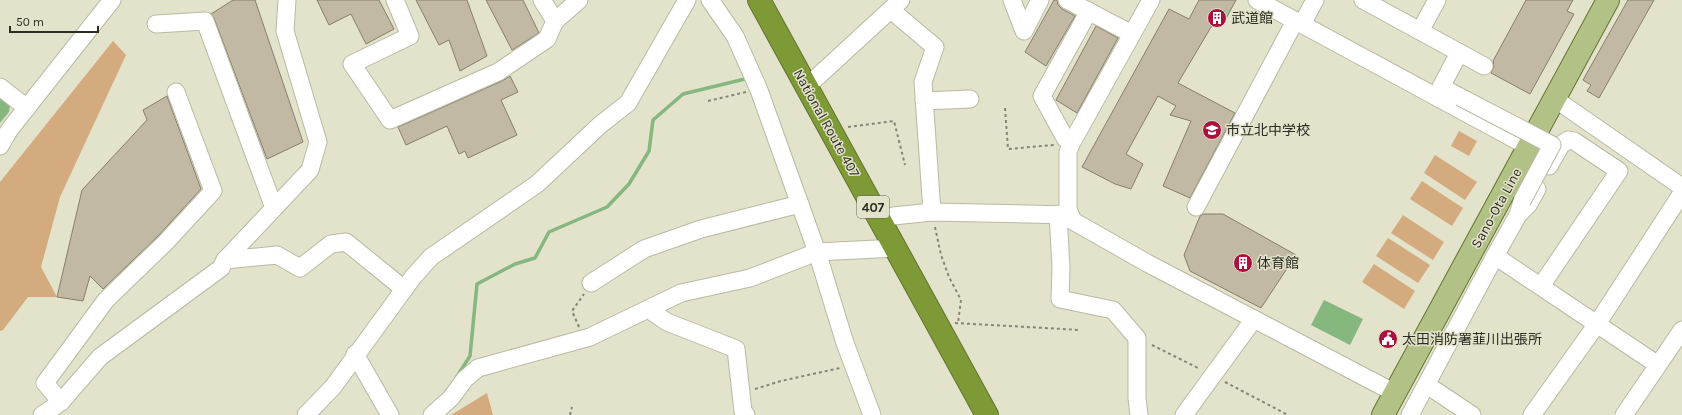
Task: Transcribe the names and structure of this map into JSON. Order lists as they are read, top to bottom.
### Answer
{
  "streets": {
    "highway": ["National Route 407", "407"],
    "main road": ["Sano-Ota Line"]
  },
  "places": {
    "building": ["武道館", "体育館"],
    "school or university": ["市立北中学校"],
    "public building": ["太田消防署韮川出張所"]
  },
  "scale_bar": "50 m"
}
